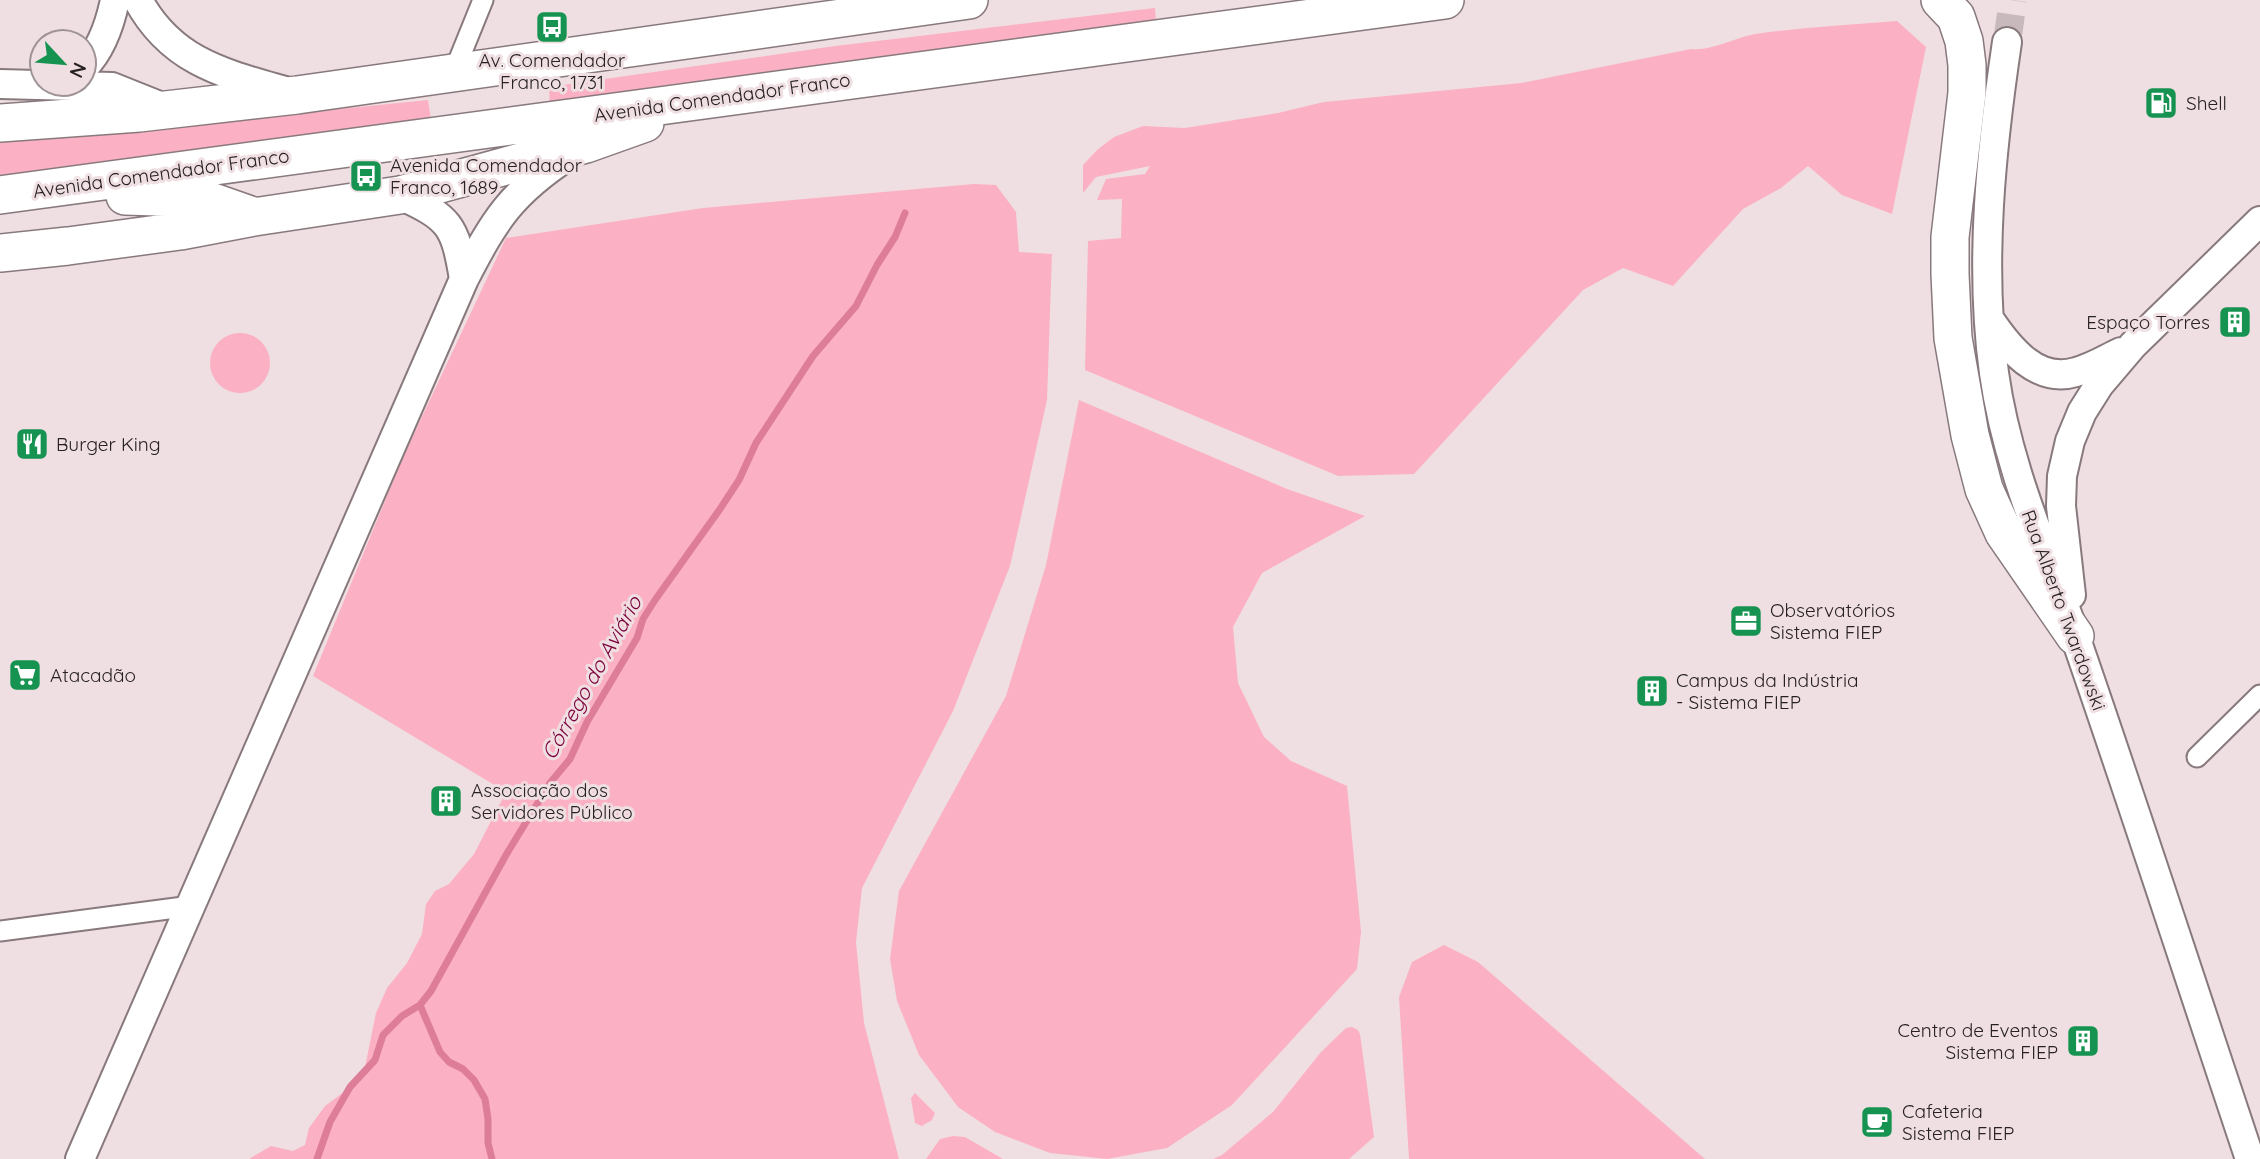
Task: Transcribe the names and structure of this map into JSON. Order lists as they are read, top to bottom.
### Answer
{
  "streets": {
    "highway": ["Avenida Comendador Franco"],
    "main road": ["Rua Alberto Twardowski"]
  },
  "water": ["Córrego do Aviário"],
  "places": {
    "bus stop": ["Av. Comendador Franco, 1731", "Avenida Comendador Franco, 1689"],
    "fuel station": ["Shell"],
    "building": [
      "Espaço Torres",
      "Campus da Indústria - Sistema FIEP",
      "Associação dos Servidores Público",
      "Centro de Eventos Sistema FIEP"
    ],
    "restaurant": ["Burger King"],
    "office": ["Observatórios Sistema FIEP"],
    "supermarket": ["Atacadão"],
    "cafe": ["Cafeteria Sistema FIEP"]
  },
  "north": "bottom right"
}
